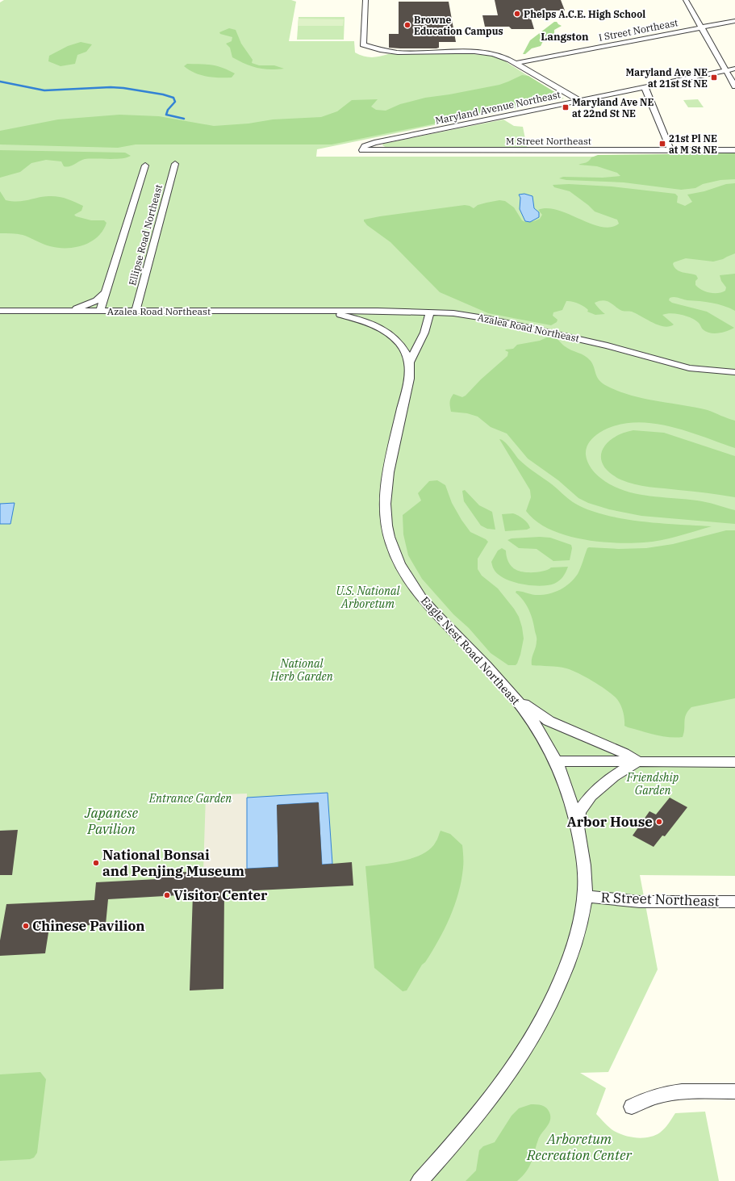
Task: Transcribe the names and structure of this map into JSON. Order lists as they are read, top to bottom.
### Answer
{
  "streets": {
    "street": [
      "I Street Northeast",
      "Maryland Avenue Northeast",
      "M Street Northeast",
      "Ellipse Road Northeast",
      "Azalea Road Northeast",
      "Eagle Nest Road Northeast",
      "R Street Northeast"
    ]
  },
  "crossings": [
    ["Maryland Avenue Northeast", "M Street Northeast"],
    ["Ellipse Road Northeast", "Azalea Road Northeast"],
    ["Azalea Road Northeast", "Eagle Nest Road Northeast"]
  ],
  "districts": ["Langston"],
  "parks": [
    "U.S. National Arboretum",
    "National Herb Garden",
    "Friendship Garden",
    "Entrance Garden",
    "Japanese Pavilion",
    "Arboretum Recreation Center"
  ],
  "places": {
    "other": [
      "Phelps A.C.E. High School",
      "Browne Education Campus",
      "Arbor House",
      "National Bonsai and Penjing Museum",
      "Visitor Center",
      "Chinese Pavilion"
    ],
    "transit": ["Maryland Ave NE at 21st St NE", "Maryland Ave NE at 22nd St NE", "21st Pl NE at M St NE"]
  }
}
